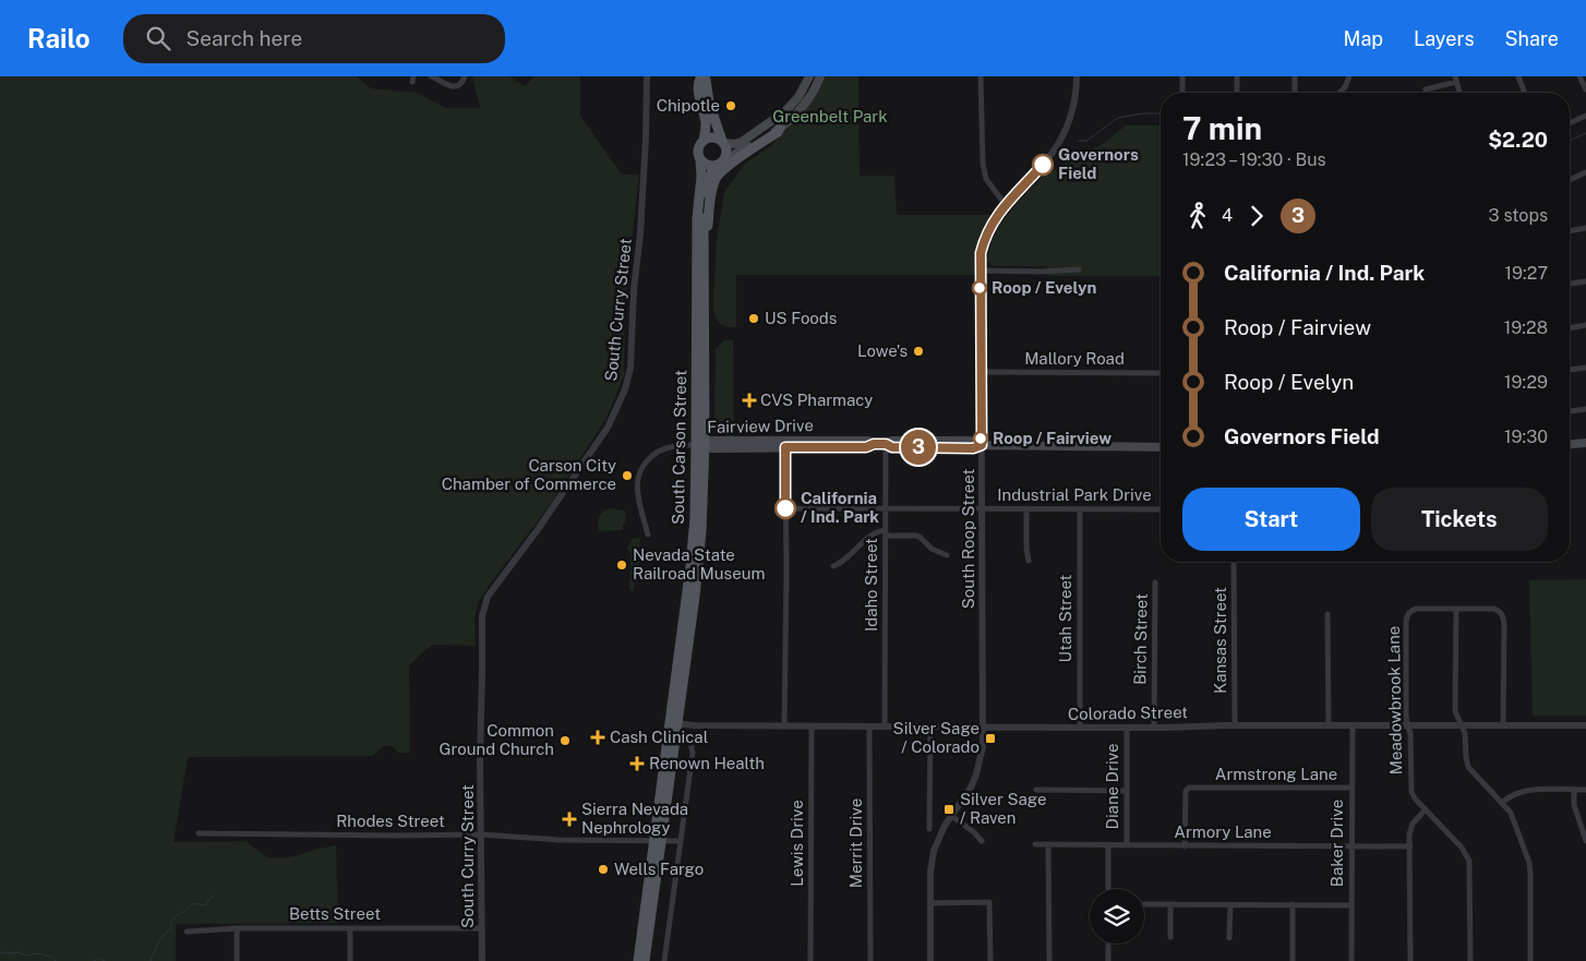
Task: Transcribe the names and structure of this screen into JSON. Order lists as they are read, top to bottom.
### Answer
{
  "streets": {
    "main road": ["Fairview Drive", "South Carson Street"],
    "street": [
      "South Curry Street",
      "Mallory Road",
      "Industrial Park Drive",
      "South Roop Street",
      "Idaho Street",
      "Utah Street",
      "Birch Street",
      "Kansas Street",
      "Meadowbrook Lane",
      "Colorado Street",
      "Armstrong Lane",
      "Diane Drive",
      "Rhodes Street",
      "Armory Lane",
      "Lewis Drive",
      "Merrit Drive",
      "Baker Drive",
      "Betts Street"
    ]
  },
  "crossings": [
    ["South Curry Street", "Rhodes Street"],
    ["South Curry Street", "Betts Street"],
    ["Mallory Road", "South Roop Street"],
    ["Fairview Drive", "South Carson Street"],
    ["Fairview Drive", "South Roop Street"],
    ["Fairview Drive", "Idaho Street"],
    ["South Carson Street", "Colorado Street"],
    ["South Carson Street", "Rhodes Street"],
    ["Industrial Park Drive", "South Roop Street"],
    ["Industrial Park Drive", "Idaho Street"],
    ["Industrial Park Drive", "Utah Street"],
    ["South Roop Street", "Colorado Street"],
    ["Idaho Street", "Colorado Street"],
    ["Utah Street", "Colorado Street"],
    ["Birch Street", "Colorado Street"],
    ["Kansas Street", "Colorado Street"],
    ["Meadowbrook Lane", "Colorado Street"],
    ["Colorado Street", "Diane Drive"],
    ["Colorado Street", "Lewis Drive"],
    ["Colorado Street", "Merrit Drive"],
    ["Colorado Street", "Baker Drive"],
    ["Armstrong Lane", "Armory Lane"],
    ["Armstrong Lane", "Baker Drive"],
    ["Diane Drive", "Armory Lane"],
    ["Armory Lane", "Baker Drive"]
  ],
  "parks": ["Greenbelt Park"],
  "places": {
    "other": [
      "Chipotle",
      "Governors Field",
      "Roop / Evelyn",
      "US Foods",
      "Lowe's",
      "Roop / Fairview",
      "Carson City Chamber of Commerce",
      "California / Ind. Park",
      "Nevada State Railroad Museum",
      "Common Ground Church",
      "Wells Fargo"
    ],
    "health": [
      "CVS Pharmacy",
      "Cash Clinical",
      "Renown Health",
      "Sierra Nevada Nephrology"
    ],
    "transit": ["Silver Sage / Colorado", "Silver Sage / Raven"]
  },
  "lines": ["bus line 3"],
  "page": {
    "header": "Railo",
    "search": "Search here",
    "nav": ["Map", "Layers", "Share"],
    "on_map": "3",
    "heading": ["7 min", "19:23 – 19:30 · Bus", "$2.20"],
    "legs": ["4", "3", "3 stops"],
    "list": [
      {
        "name": "California / Ind. Park",
        "value": "19:27"
      },
      {
        "name": "Roop / Fairview",
        "value": "19:28"
      },
      {
        "name": "Roop / Evelyn",
        "value": "19:29"
      },
      {
        "name": "Governors Field",
        "value": "19:30"
      }
    ],
    "buttons": ["Start", "Tickets"]
  }
}
